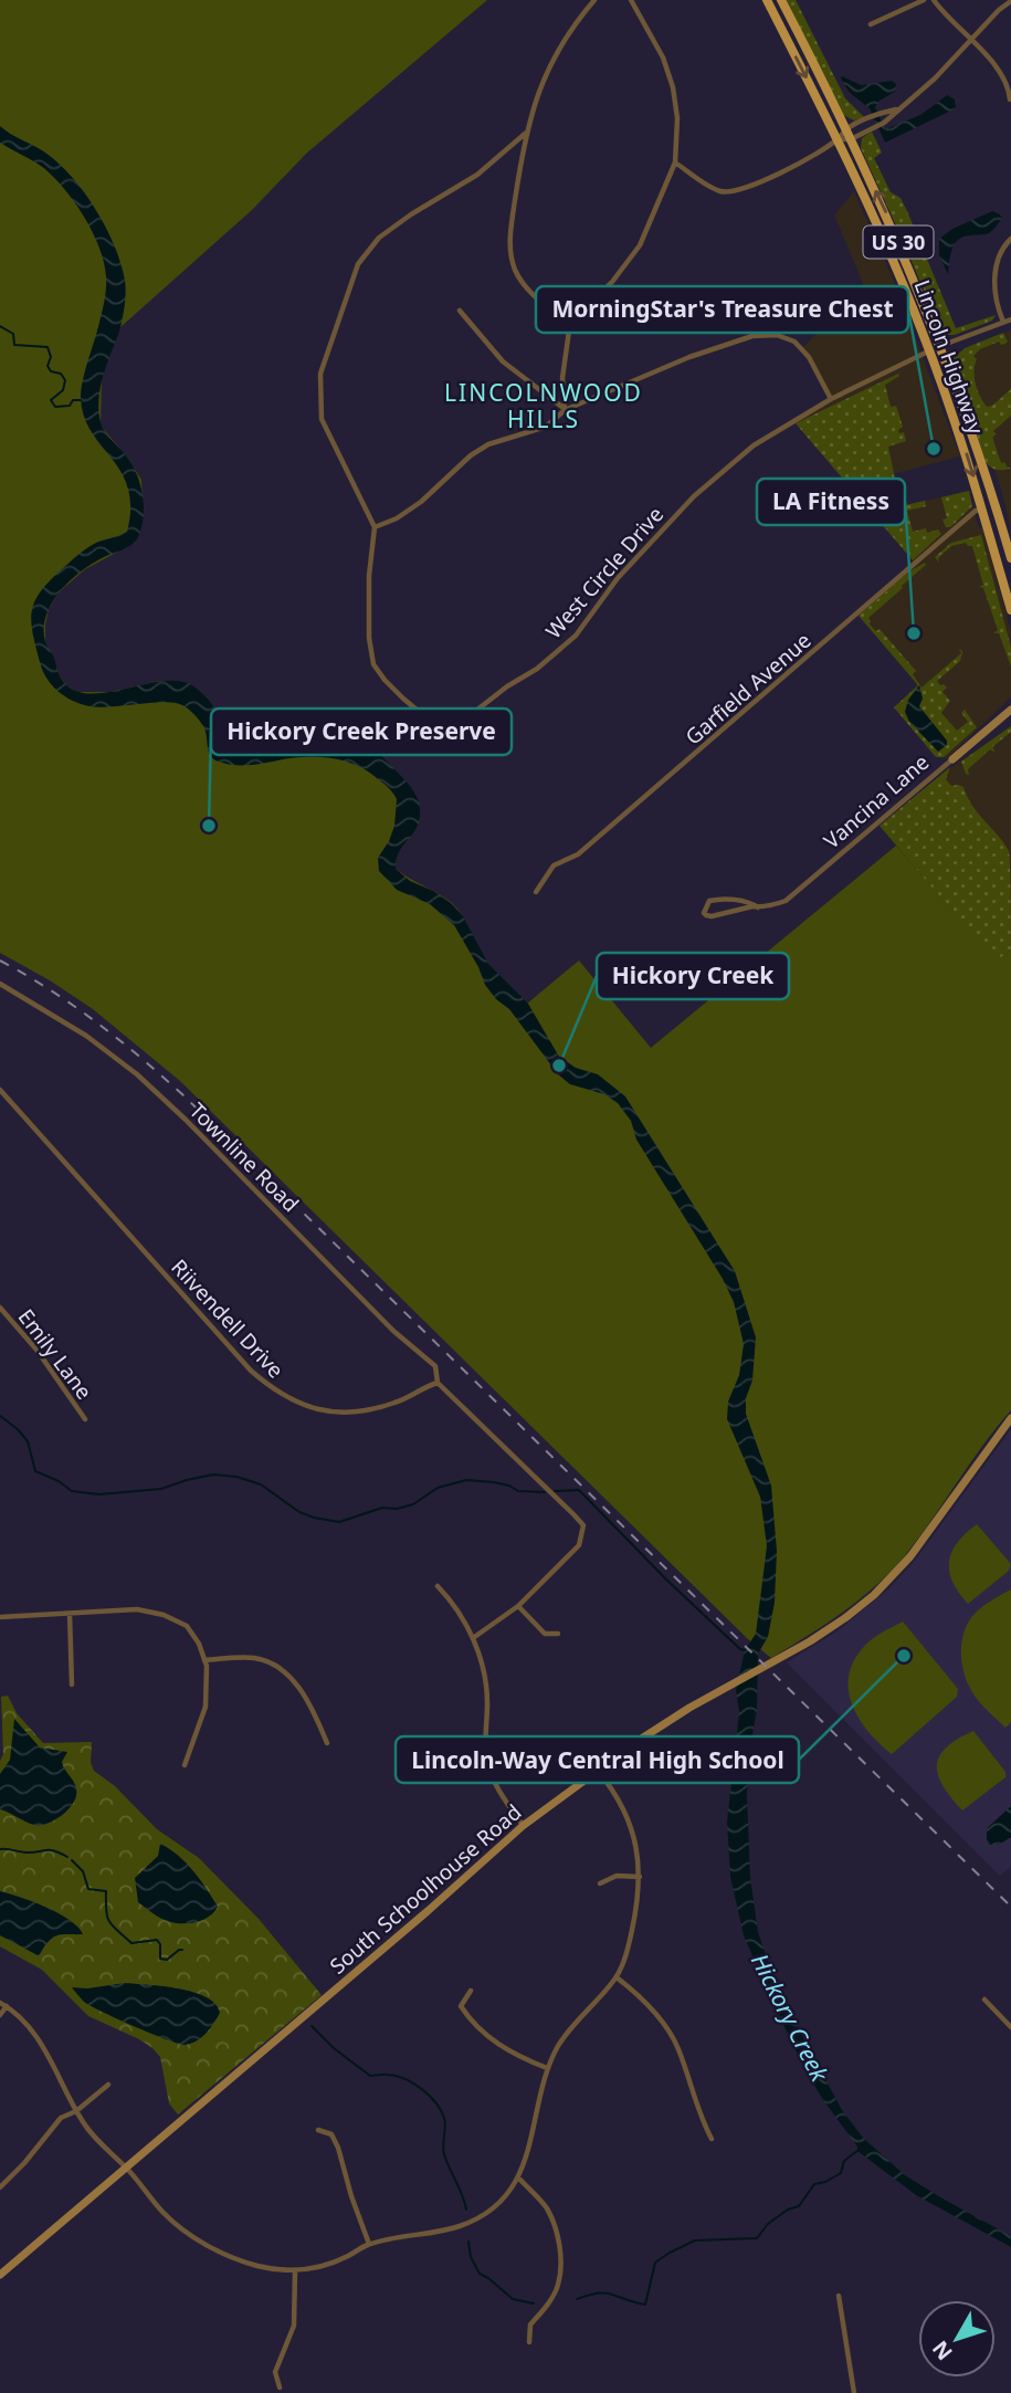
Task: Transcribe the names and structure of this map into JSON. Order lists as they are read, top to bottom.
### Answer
{
  "streets": {
    "main road": ["US 30", "Lincoln Highway"],
    "street": [
      "West Circle Drive",
      "Garfield Avenue",
      "Vancina Lane",
      "Townline Road",
      "Riivendell Drive",
      "Emily Lane",
      "South Schoolhouse Road"
    ]
  },
  "crossings": [
    ["Lincoln Highway", "West Circle Drive"],
    ["Lincoln Highway", "Garfield Avenue"],
    ["Townline Road", "Riivendell Drive"]
  ],
  "districts": ["LINCOLNWOOD HILLS"],
  "water": ["Hickory Creek"],
  "places": [
    "MorningStar's Treasure Chest",
    "LA Fitness",
    "Hickory Creek Preserve",
    "Hickory Creek",
    "Lincoln-Way Central High School"
  ],
  "north": "bottom left"
}
